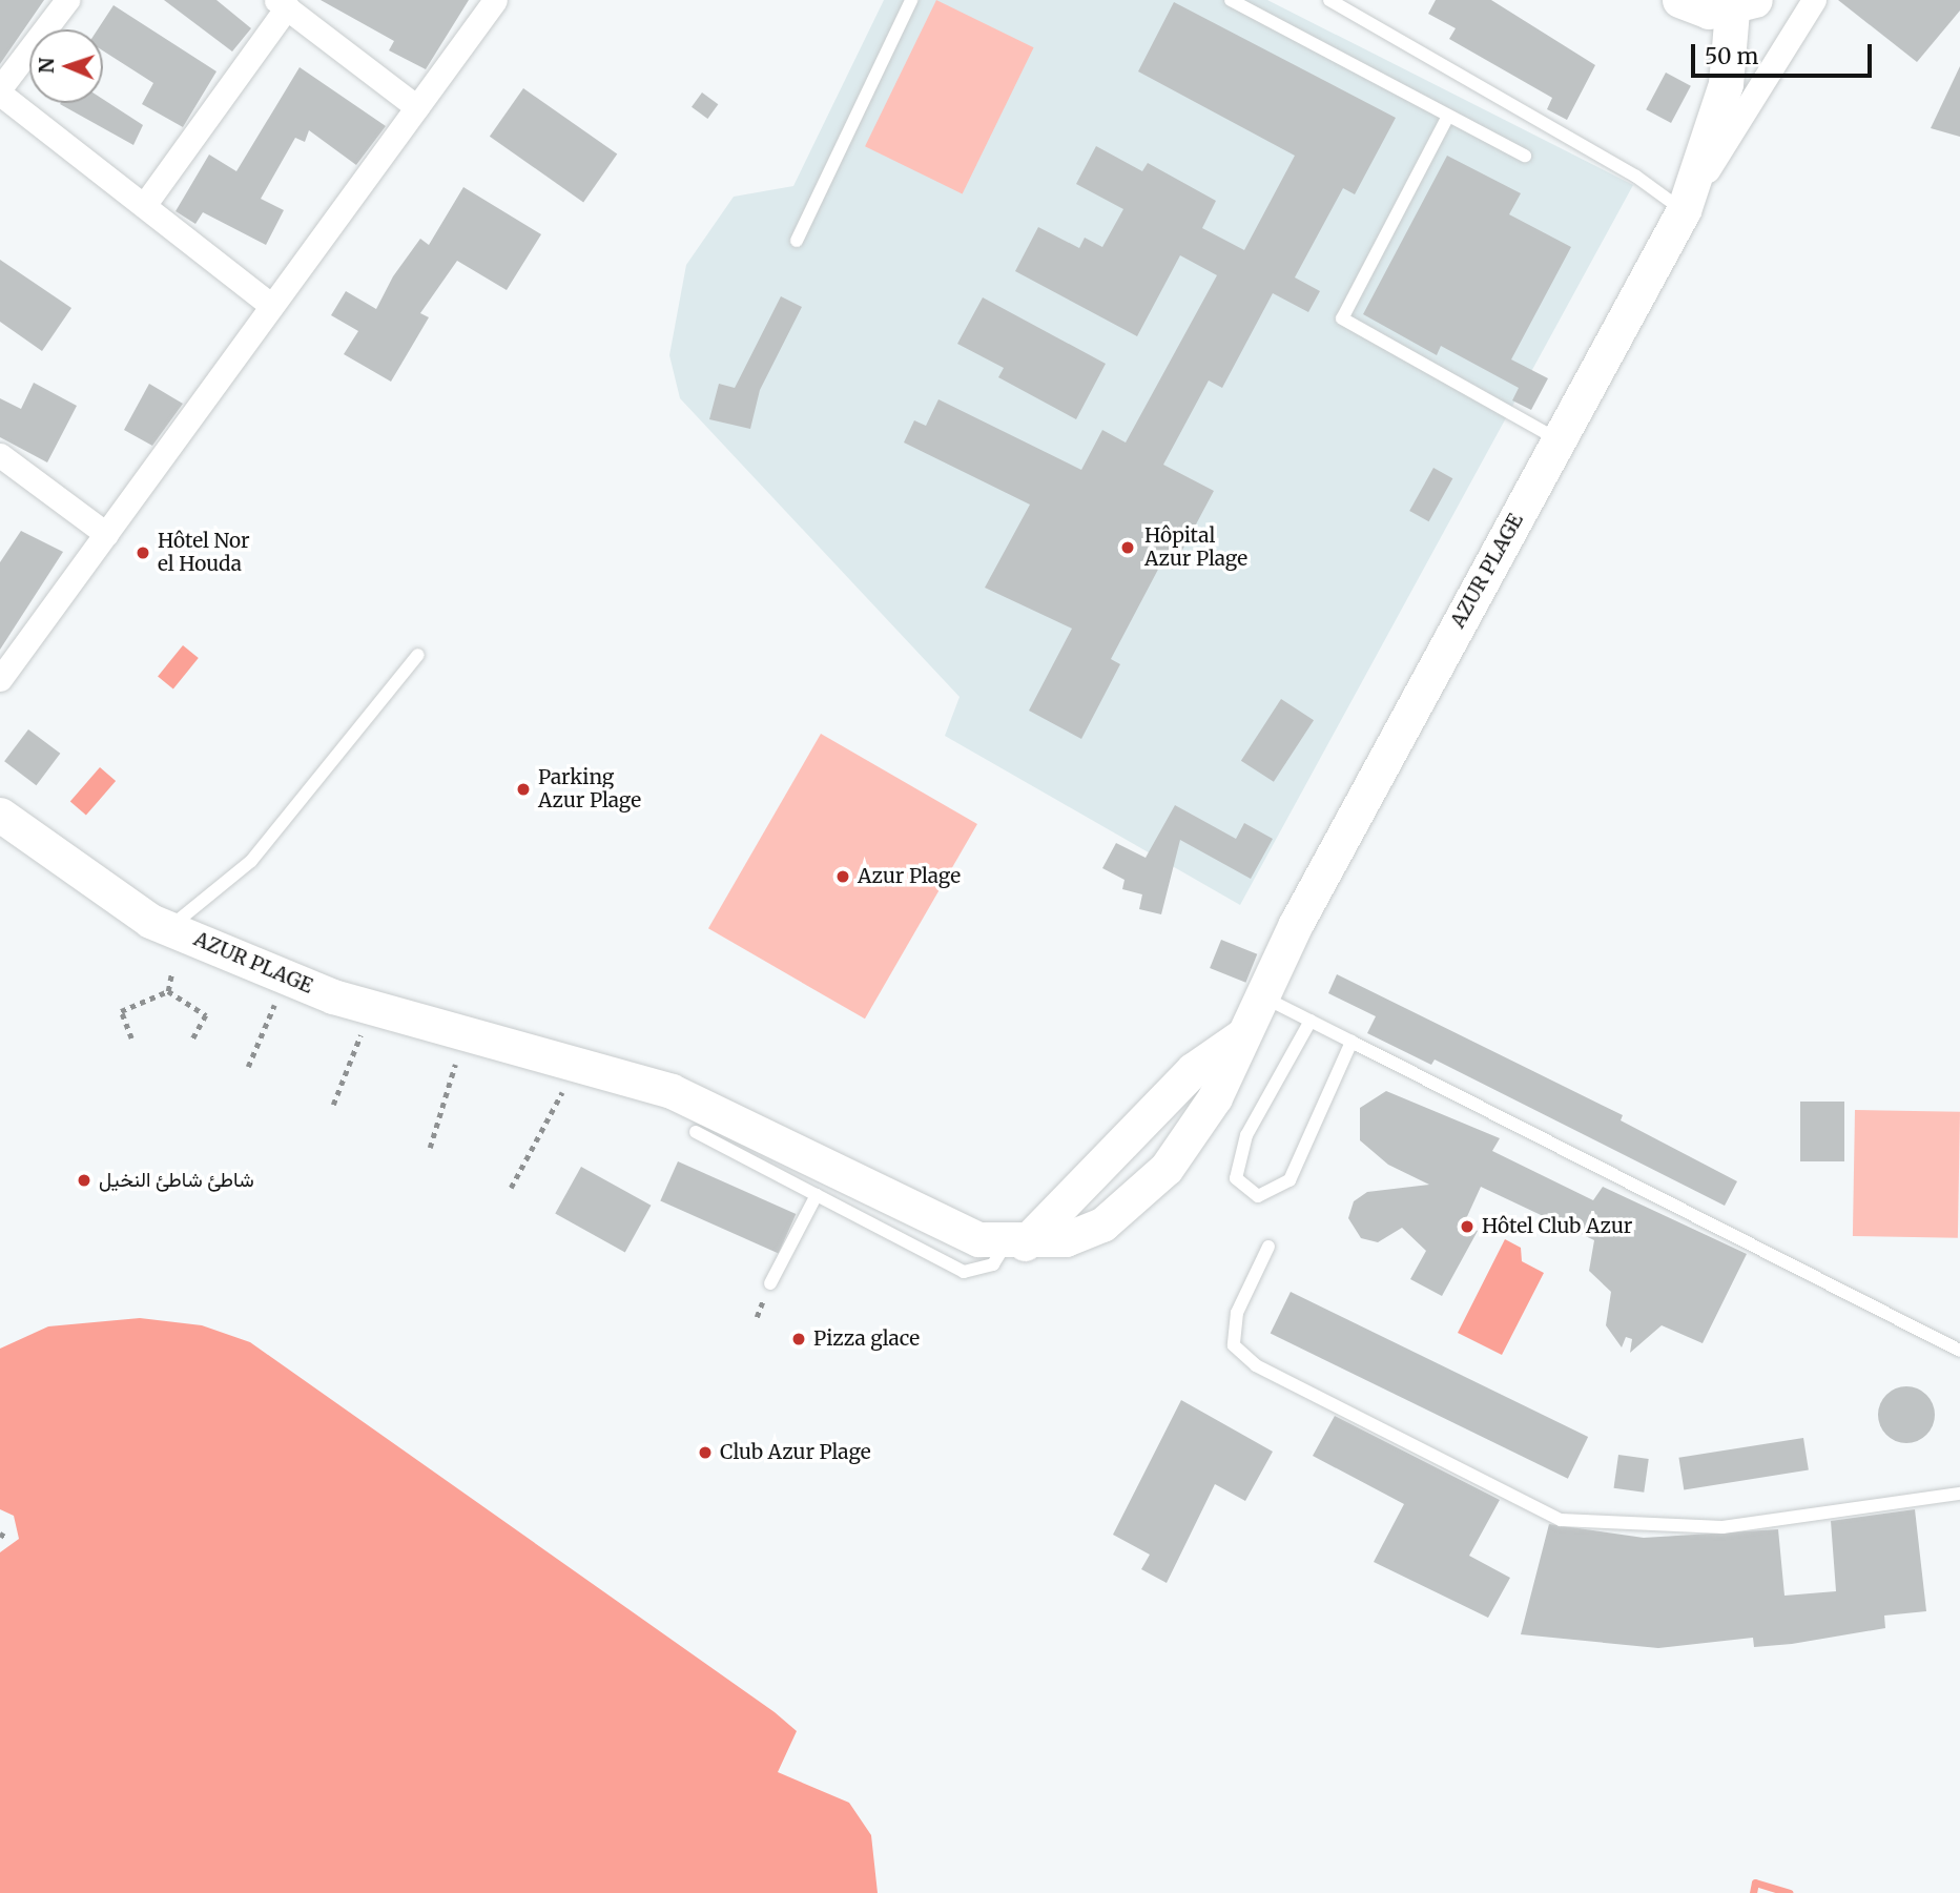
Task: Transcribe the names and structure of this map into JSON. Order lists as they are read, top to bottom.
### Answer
{
  "streets": {
    "street": ["AZUR PLAGE"]
  },
  "places": [
    "Hôpital Azur Plage",
    "Hôtel Nor el Houda",
    "Parking Azur Plage",
    "Azur Plage",
    "شاطئ شاطئ النخيل",
    "Hôtel Club Azur",
    "Pizza glace",
    "Club Azur Plage"
  ],
  "scale_bar": "50 m",
  "north": "left"
}
